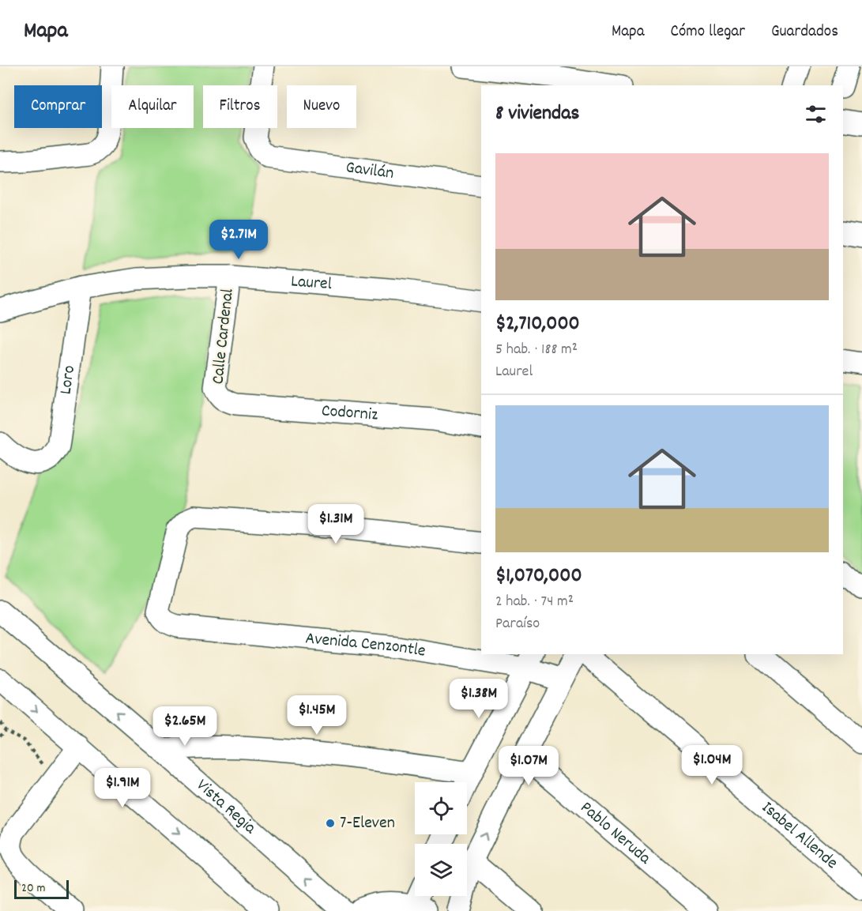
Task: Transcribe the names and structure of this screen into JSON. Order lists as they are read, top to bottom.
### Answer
{
  "streets": {
    "street": [
      "Gavilán",
      "Laurel",
      "Calle Cardenal",
      "Loro",
      "Codorniz",
      "Avenida Cenzontle",
      "Vista Regia",
      "Pablo Neruda",
      "Isabel Allende"
    ]
  },
  "crossings": [
    ["Laurel", "Calle Cardenal"],
    ["Laurel", "Loro"],
    ["Calle Cardenal", "Codorniz"]
  ],
  "places": ["7-Eleven"],
  "scale_bar": "20 m",
  "page": {
    "header": "Mapa",
    "nav": ["Mapa", "Cómo llegar", "Guardados"],
    "chip": [
      "Comprar",
      "Alquilar",
      "Filtros",
      "Nuevo"
    ],
    "heading": "8 viviendas",
    "list": [
      {
        "name": "$2,710,000",
        "note": "5 hab. · 188 m² · Laurel"
      },
      {
        "name": "$1,070,000",
        "note": "2 hab. · 74 m² · Paraíso"
      }
    ],
    "price": [
      "$2.71M",
      "$1.31M",
      "$1.38M",
      "$1.45M",
      "$2.65M",
      "$1.04M",
      "$1.07M",
      "$1.91M"
    ],
    "scale": "20 m"
  }
}
